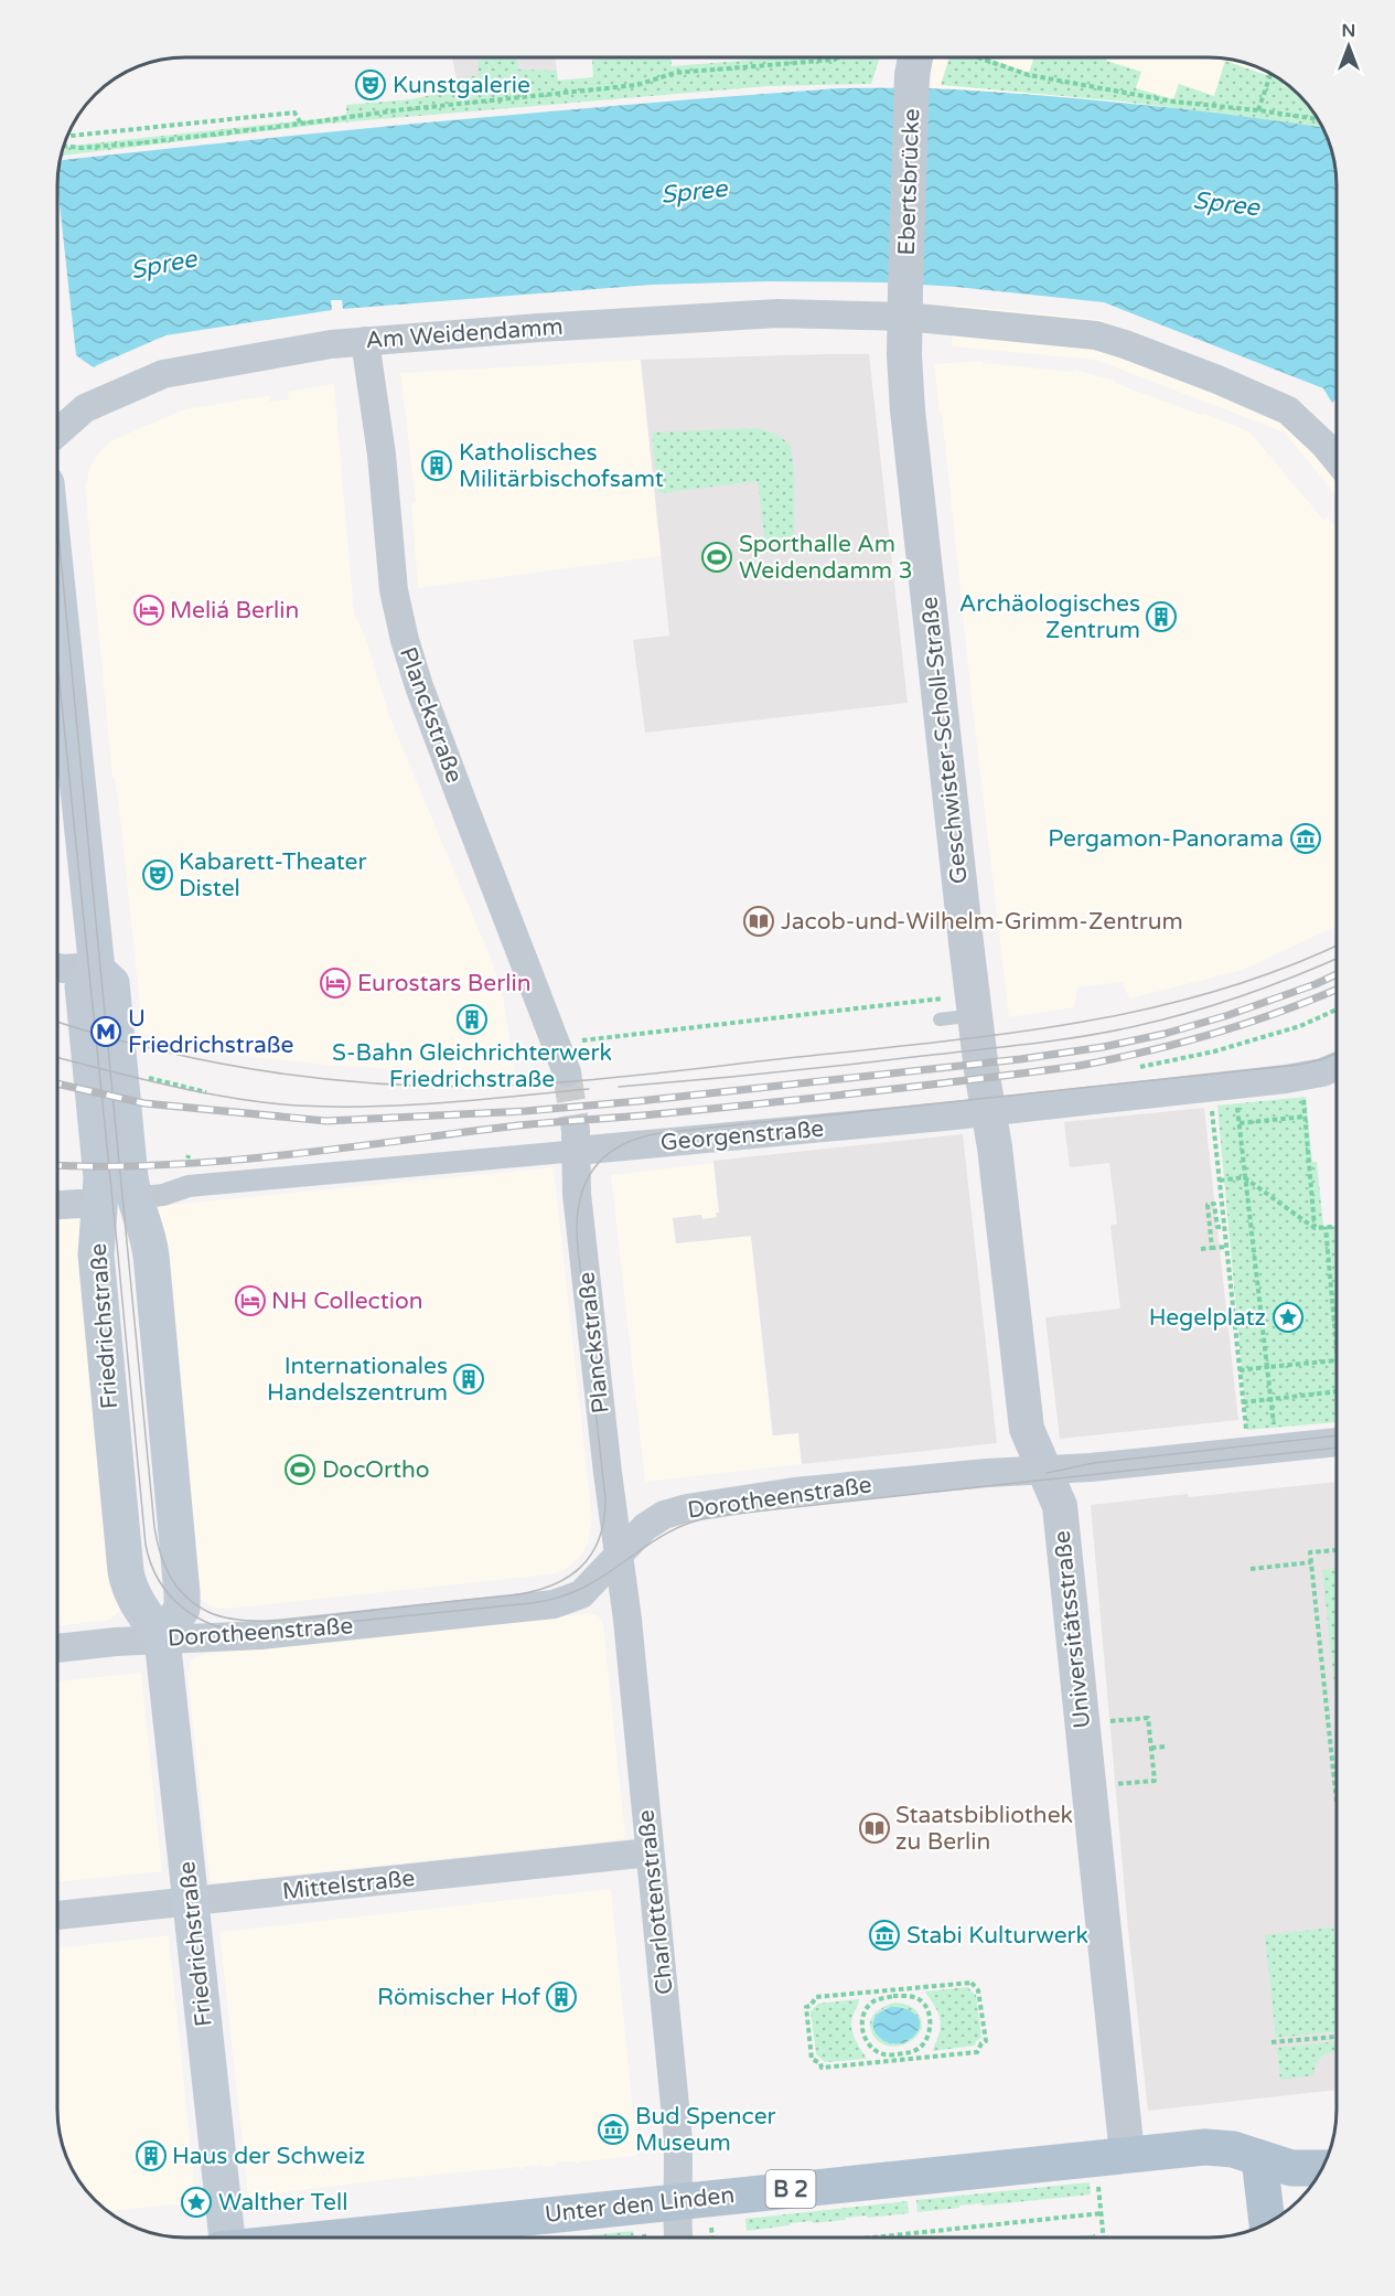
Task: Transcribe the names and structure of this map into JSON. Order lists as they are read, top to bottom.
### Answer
{
  "streets": {
    "main road": ["Friedrichstraße", "B 2", "Unter den Linden"],
    "street": [
      "Ebertsbrücke",
      "Am Weidendamm",
      "Planckstraße",
      "Geschwister-Scholl-Straße",
      "Georgenstraße",
      "Dorotheenstraße",
      "Universitätsstraße",
      "Mittelstraße",
      "Charlottenstraße"
    ]
  },
  "crossings": [
    ["Ebertsbrücke", "Am Weidendamm"],
    ["Ebertsbrücke", "Geschwister-Scholl-Straße"],
    ["Am Weidendamm", "Planckstraße"],
    ["Am Weidendamm", "Geschwister-Scholl-Straße"],
    ["Planckstraße", "Georgenstraße"],
    ["Planckstraße", "Dorotheenstraße"],
    ["Planckstraße", "Charlottenstraße"],
    ["Geschwister-Scholl-Straße", "Georgenstraße"],
    ["Geschwister-Scholl-Straße", "Universitätsstraße"],
    ["Georgenstraße", "Friedrichstraße"],
    ["Georgenstraße", "Universitätsstraße"],
    ["Friedrichstraße", "Dorotheenstraße"],
    ["Friedrichstraße", "Mittelstraße"],
    ["Dorotheenstraße", "Universitätsstraße"],
    ["Dorotheenstraße", "Charlottenstraße"],
    ["Universitätsstraße", "Unter den Linden"],
    ["Mittelstraße", "Charlottenstraße"],
    ["Charlottenstraße", "Unter den Linden"]
  ],
  "water": ["Spree"],
  "places": {
    "theatre": ["Kunstgalerie", "Kabarett-Theater Distel"],
    "building": [
      "Katholisches Militärbischofsamt",
      "Archäologisches Zentrum",
      "S-Bahn Gleichrichterwerk Friedrichstraße",
      "Internationales Handelszentrum",
      "Römischer Hof",
      "Haus der Schweiz"
    ],
    "sports": ["Sporthalle Am Weidendamm 3", "DocOrtho"],
    "hotel": ["Meliá Berlin", "Eurostars Berlin", "NH Collection"],
    "museum": ["Pergamon-Panorama", "Stabi Kulturwerk", "Bud Spencer Museum"],
    "library": ["Jacob-und-Wilhelm-Grimm-Zentrum", "Staatsbibliothek zu Berlin"],
    "metro station": ["U Friedrichstraße"],
    "place": ["Hegelplatz", "Walther Tell"]
  },
  "north": "top"
}
